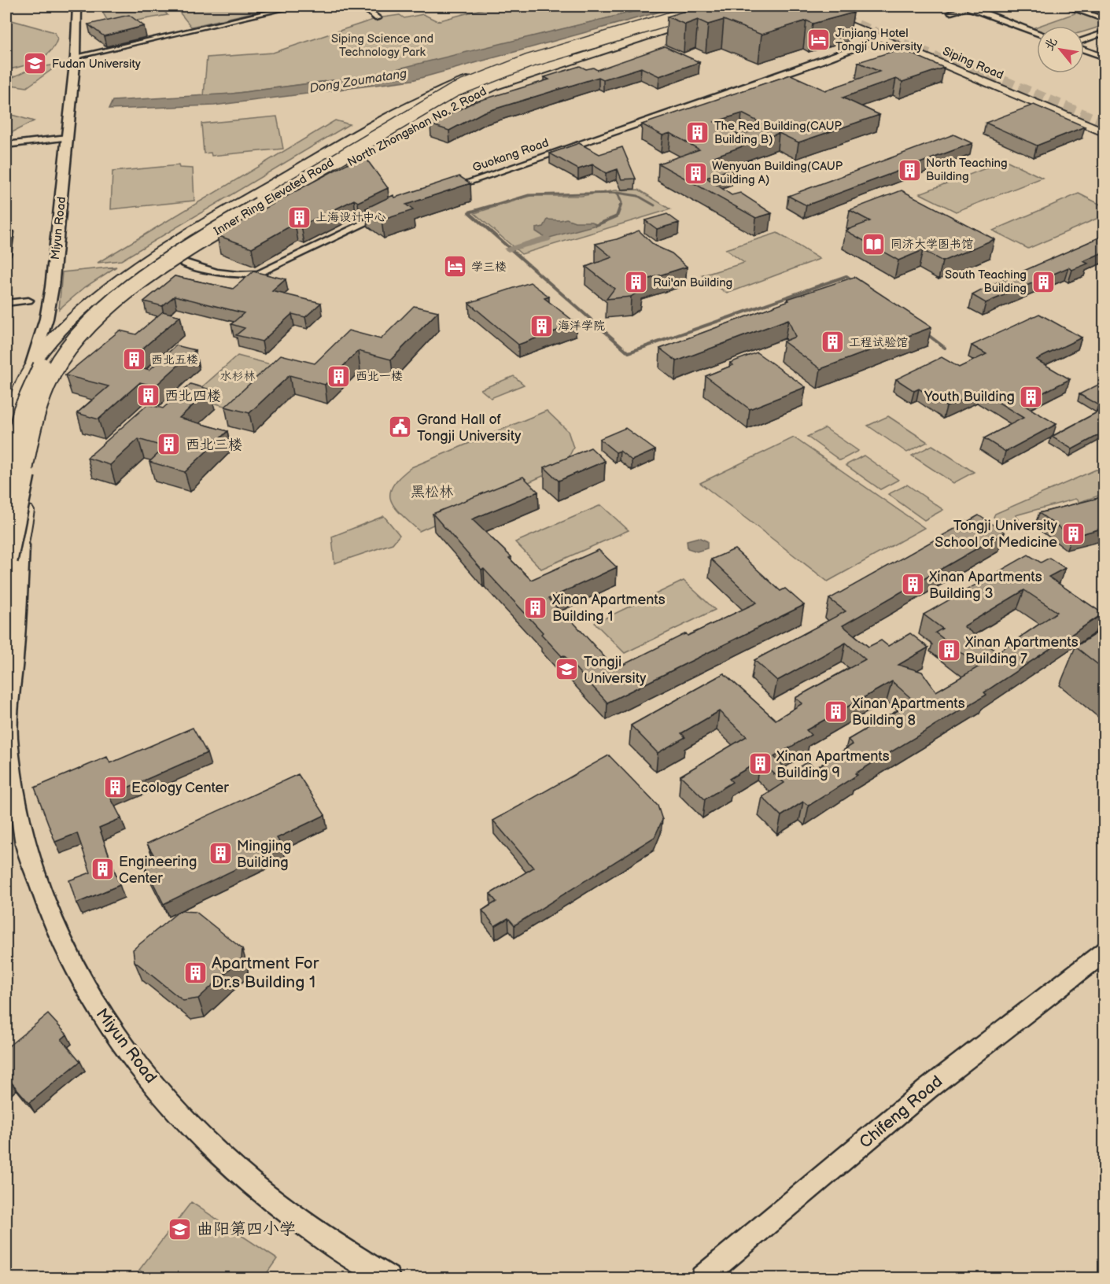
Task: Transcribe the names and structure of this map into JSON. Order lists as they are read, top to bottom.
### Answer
{
  "streets": {
    "highway": ["Inner Ring Elevated Road"],
    "main road": ["Siping Road", "North Zhongshan No. 2 Road"],
    "street": ["Guokang Road", "Miyun Road", "Chifeng Road"]
  },
  "crossings": [
    ["Siping Road", "Guokang Road"],
    ["North Zhongshan No. 2 Road", "Inner Ring Elevated Road"],
    ["North Zhongshan No. 2 Road", "Miyun Road"]
  ],
  "water": ["Dong Zoumatang"],
  "parks": ["Siping Science and Technology Park", "水杉林", "黑松林"],
  "places": {
    "hotel": ["Jinjiang Hotel Tongji University", "学三楼"],
    "school or university": ["Fudan University", "Tongji University", "曲阳第四小学"],
    "building": [
      "The Red Building(CAUP Building B)",
      "North Teaching Building",
      "Wenyuan Building(CAUP Building A)",
      "上海设计中心",
      "South Teaching Building",
      "Rui'an Building",
      "海洋学院",
      "工程试验馆",
      "西北五楼",
      "西北一楼",
      "西北四楼",
      "Youth Building",
      "西北三楼",
      "Tongji University School of Medicine",
      "Xinan Apartments Building 3",
      "Xinan Apartments Building 1",
      "Xinan Apartments Building 7",
      "Xinan Apartments Building 8",
      "Xinan Apartments Building 9",
      "Ecology Center",
      "Mingjing Building",
      "Engineering Center",
      "Apartment For Dr.s Building 1"
    ],
    "library": ["同济大学图书馆"],
    "public building": ["Grand Hall of Tongji University"]
  },
  "north": "top left"
}
